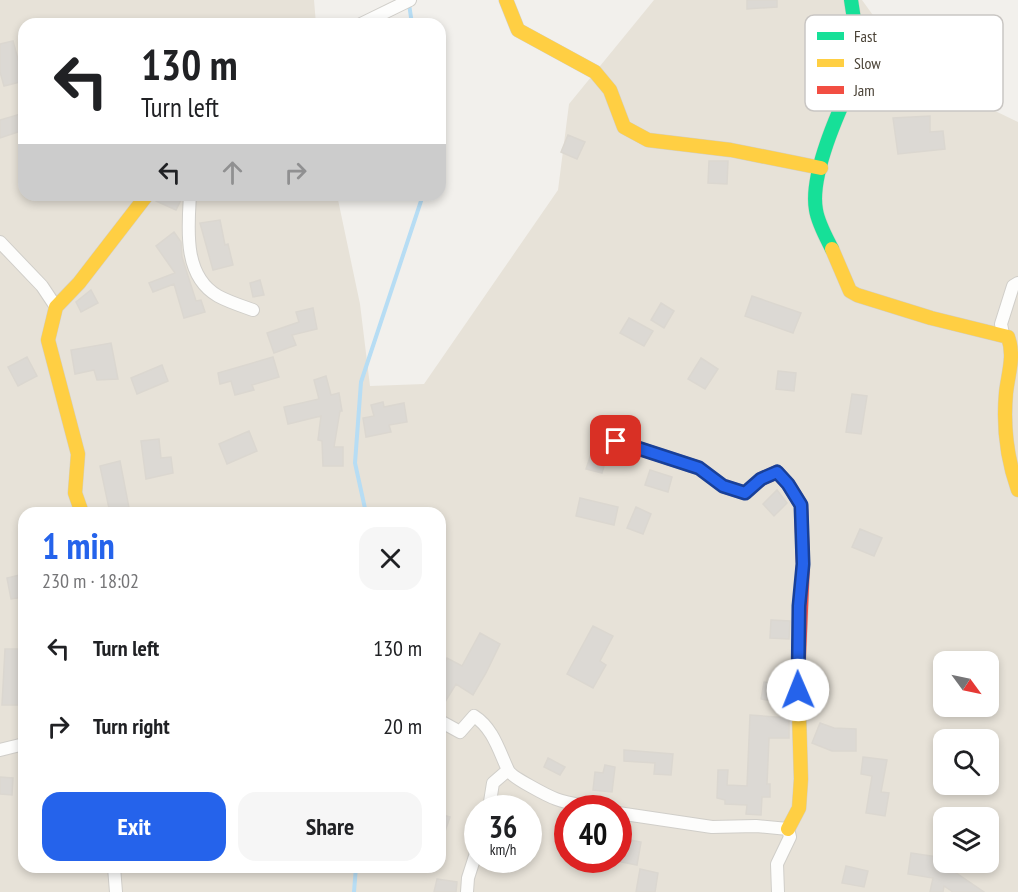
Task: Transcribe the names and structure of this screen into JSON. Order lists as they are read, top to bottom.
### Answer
{
  "legend": ["Fast", "Slow", "Jam"],
  "north": "bottom right",
  "page": {
    "turn": ["130 m", "Turn left"],
    "heading": ["1 min", "230 m · 18:02"],
    "list": [
      {
        "name": "Turn left",
        "value": "130 m"
      },
      {
        "name": "Turn right",
        "value": "20 m"
      }
    ],
    "buttons": ["Exit", "Share"],
    "speed": "36 km/h",
    "limit": "40"
  }
}
